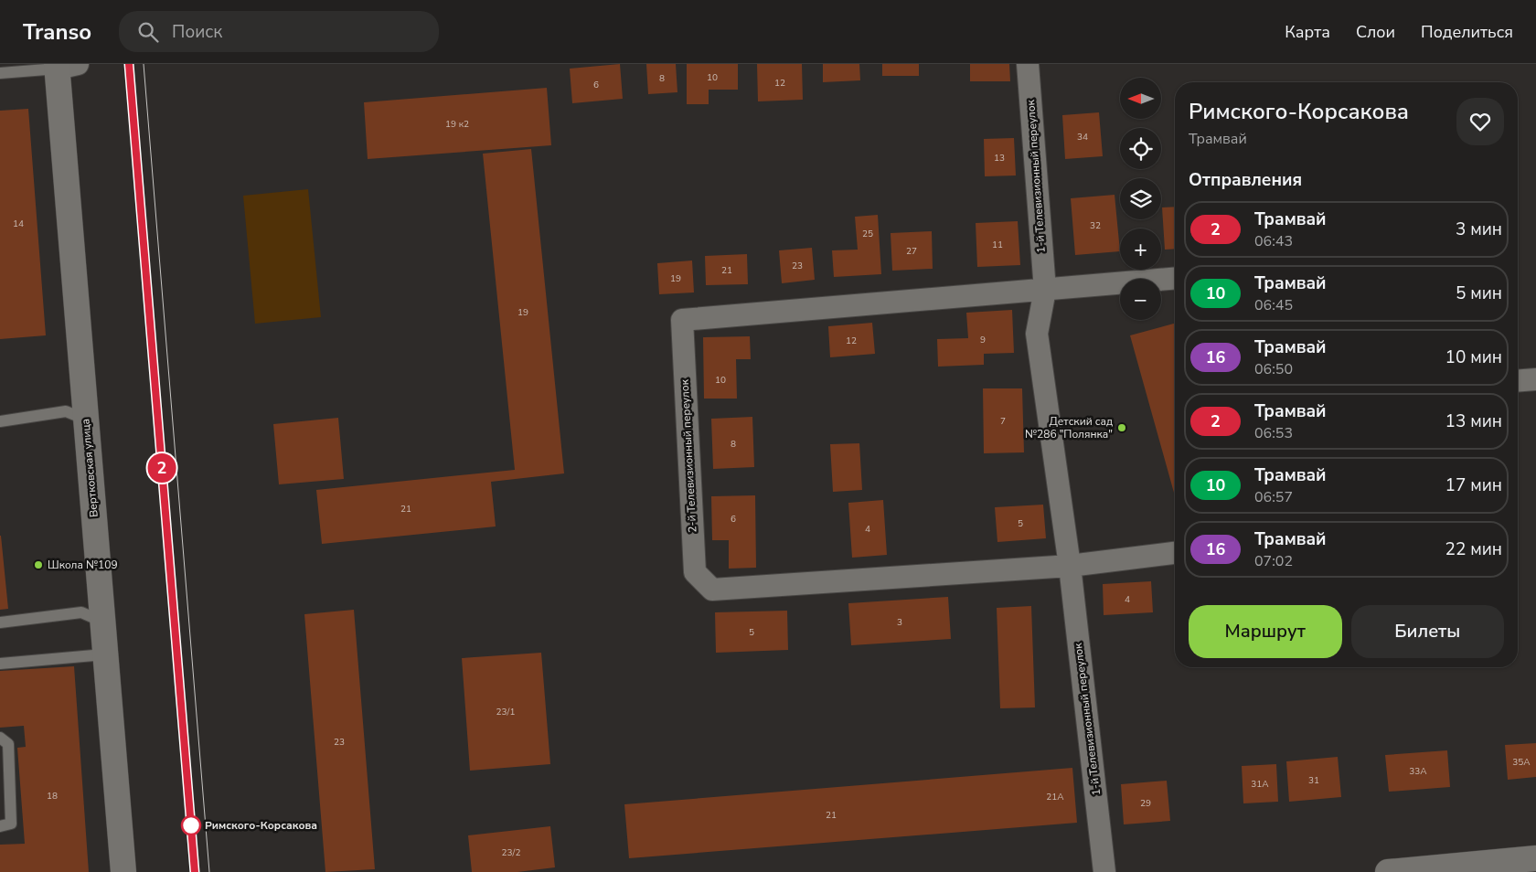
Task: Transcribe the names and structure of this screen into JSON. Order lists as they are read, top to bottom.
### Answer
{
  "streets": {
    "street": ["1-й Телевизионный переулок", "2-й Телевизионный переулок", "Вертковская улица"]
  },
  "crossings": [
    ["1-й Телевизионный переулок", "2-й Телевизионный переулок"]
  ],
  "places": ["Детский сад №286 \"Полянка\"", "Школа №109", "Римского-Корсакова"],
  "lines": ["tram line 2"],
  "house_numbers": [
    "10",
    "8",
    "12",
    "6",
    "19 к2",
    "34",
    "13",
    "14",
    "32",
    "25",
    "11",
    "27",
    "23",
    "21",
    "19",
    "19",
    "9",
    "12",
    "10",
    "7",
    "8",
    "21",
    "6",
    "5",
    "4",
    "4",
    "3",
    "5",
    "23/1",
    "23",
    "35А",
    "33А",
    "31",
    "31А",
    "18",
    "21А",
    "29",
    "21",
    "23/2"
  ],
  "north": "left",
  "page": {
    "header": "Transo",
    "search": "Поиск",
    "nav": ["Карта", "Слои", "Поделиться"],
    "on_map": "2",
    "map_buttons": ["+", "−"],
    "heading": [
      ["Римского-Корсакова", "Трамвай"],
      "Отправления"
    ],
    "list": [
      {
        "mark": "2",
        "name": "Трамвай",
        "note": "06:43",
        "value": "3 мин"
      },
      {
        "mark": "10",
        "name": "Трамвай",
        "note": "06:45",
        "value": "5 мин"
      },
      {
        "mark": "16",
        "name": "Трамвай",
        "note": "06:50",
        "value": "10 мин"
      },
      {
        "mark": "2",
        "name": "Трамвай",
        "note": "06:53",
        "value": "13 мин"
      },
      {
        "mark": "10",
        "name": "Трамвай",
        "note": "06:57",
        "value": "17 мин"
      },
      {
        "mark": "16",
        "name": "Трамвай",
        "note": "07:02",
        "value": "22 мин"
      }
    ],
    "buttons": ["Маршрут", "Билеты"]
  }
}
